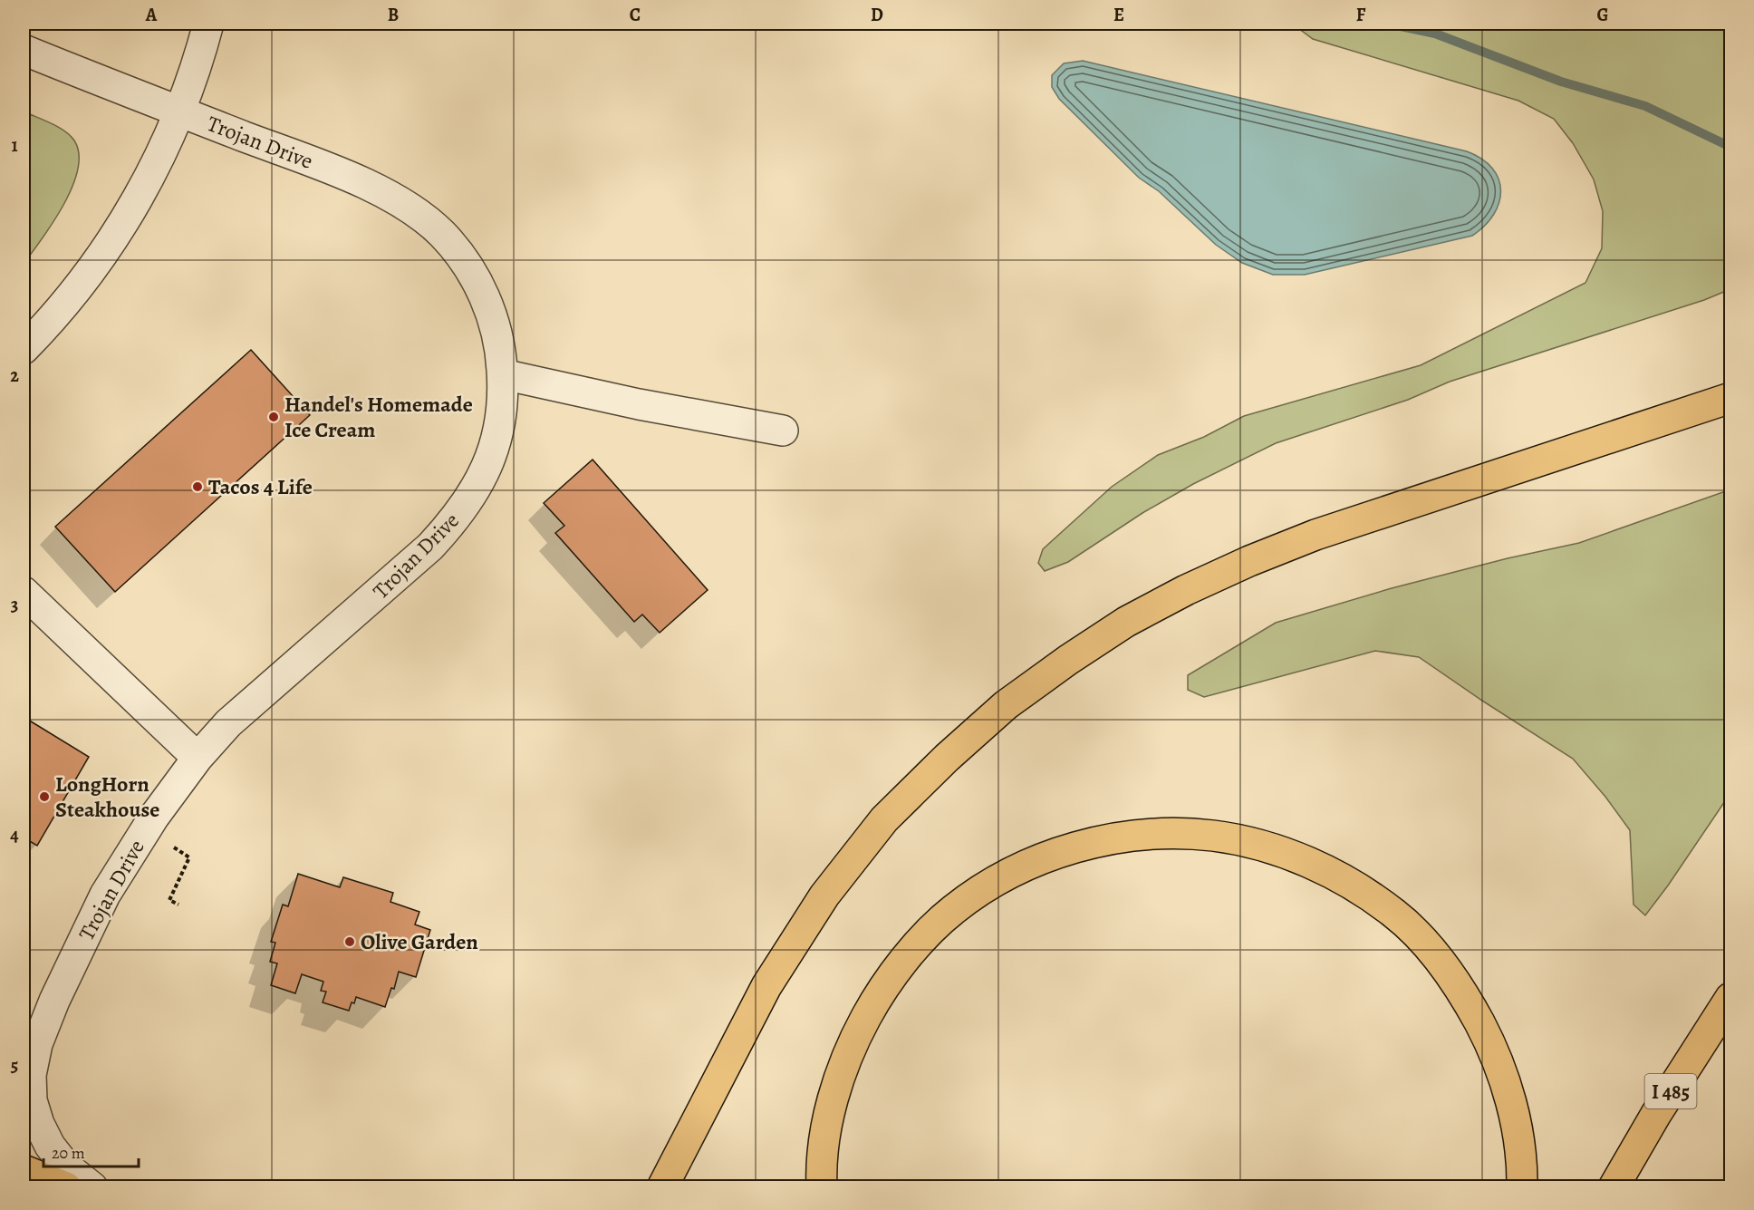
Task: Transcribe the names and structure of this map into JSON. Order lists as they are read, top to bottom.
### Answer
{
  "streets": {
    "main road": ["I 485"],
    "street": ["Trojan Drive"]
  },
  "places": [
    "Handel's Homemade Ice Cream",
    "Tacos 4 Life",
    "LongHorn Steakhouse",
    "Olive Garden"
  ],
  "scale_bar": "20 m",
  "grid": {
    "columns": [
      "A",
      "B",
      "C",
      "D",
      "E",
      "F",
      "G"
    ],
    "rows": [
      "1",
      "2",
      "3",
      "4",
      "5"
    ]
  }
}
